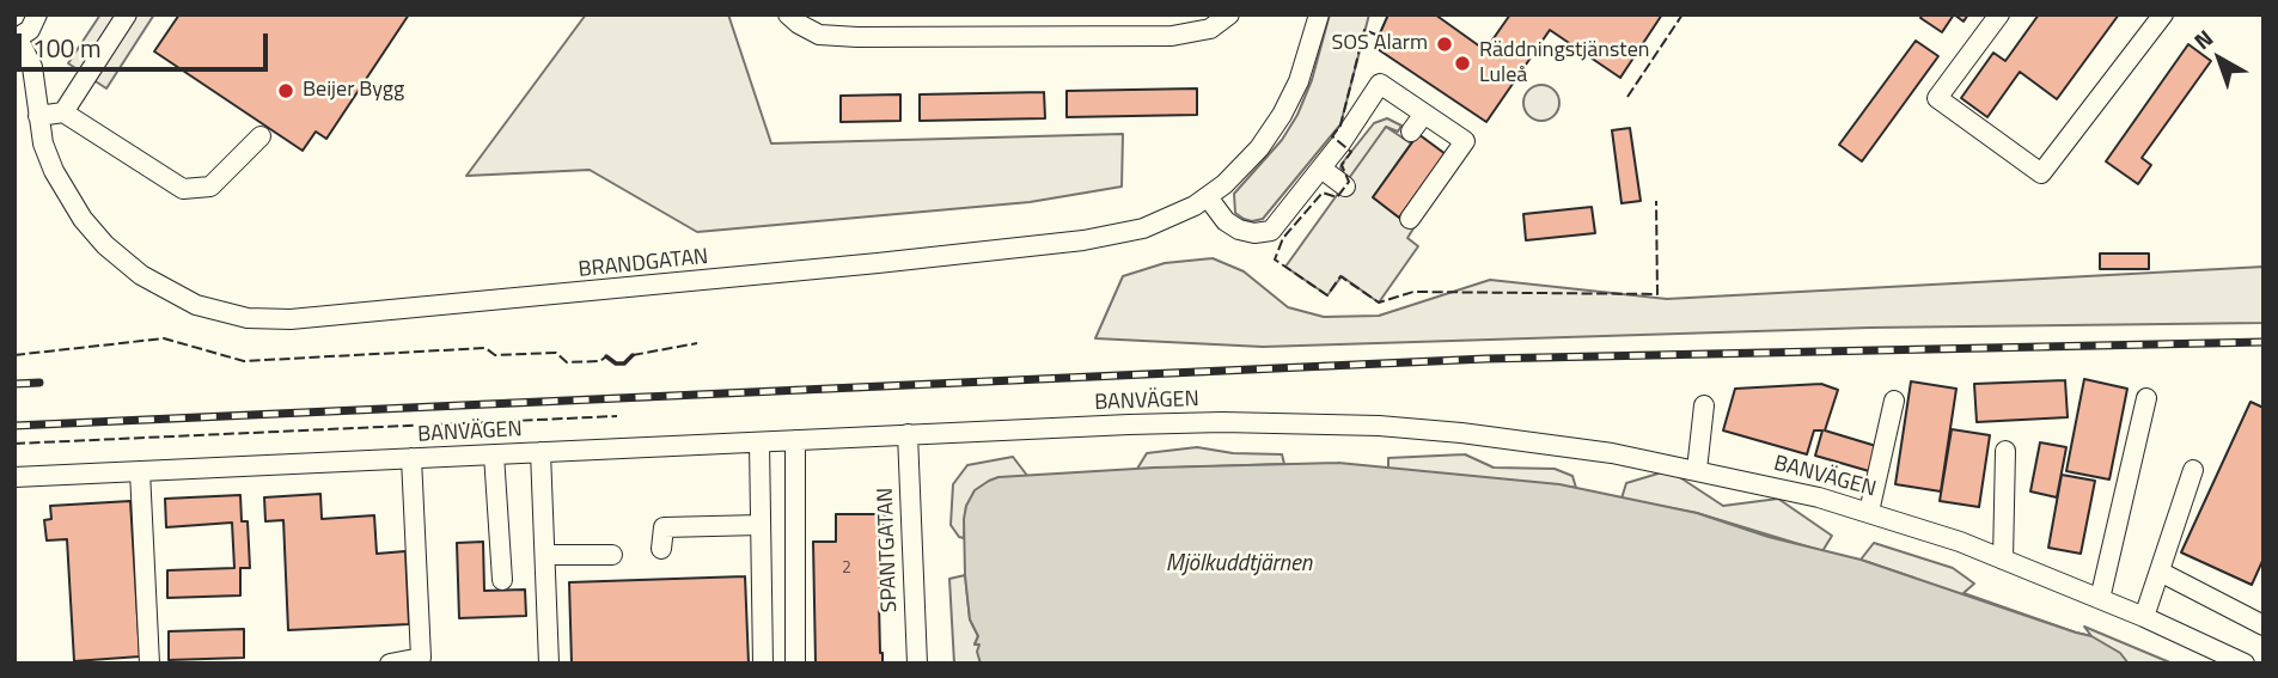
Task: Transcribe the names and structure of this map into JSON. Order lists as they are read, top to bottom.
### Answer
{
  "streets": {
    "street": ["BRANDGATAN", "BANVÄGEN", "SPANTGATAN"]
  },
  "crossings": [
    ["BANVÄGEN", "SPANTGATAN"]
  ],
  "water": ["Mjölkuddtjärnen"],
  "places": ["SOS Alarm", "Räddningstjänsten Luleå", "Beijer Bygg"],
  "house_numbers": ["2"],
  "scale_bar": "100 m",
  "north": "top left"
}
